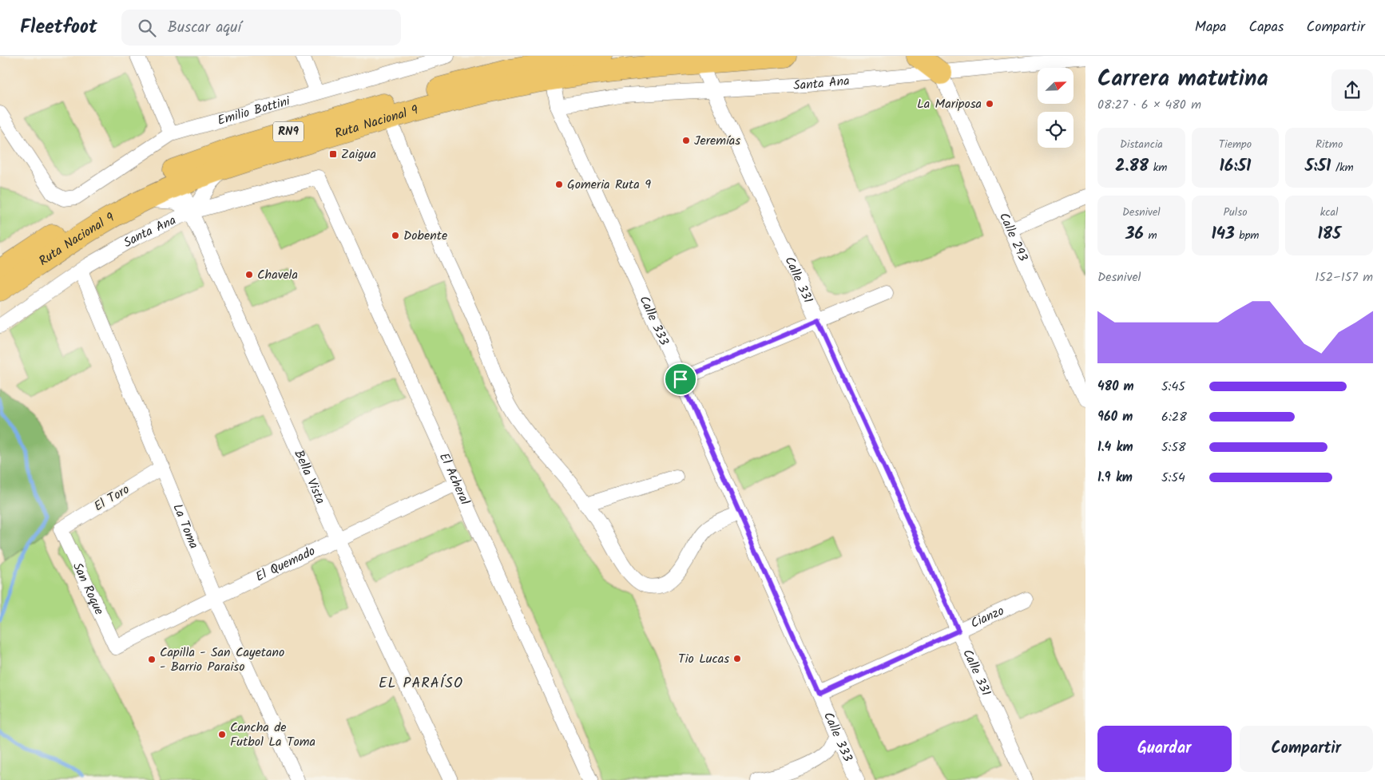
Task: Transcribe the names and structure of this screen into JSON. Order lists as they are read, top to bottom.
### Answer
{
  "streets": {
    "main road": ["Ruta Nacional 9", "RN9"],
    "street": [
      "Santa Ana",
      "Emilio Bottini",
      "Calle 293",
      "Calle 331",
      "Calle 333",
      "Bella Vista",
      "El Acheral",
      "El Toro",
      "La Toma",
      "El Quemado",
      "San Roque",
      "Cianzo"
    ]
  },
  "crossings": [
    ["Santa Ana", "Calle 293"],
    ["Santa Ana", "Calle 331"],
    ["Santa Ana", "Calle 333"],
    ["Santa Ana", "Bella Vista"],
    ["Santa Ana", "El Acheral"],
    ["Santa Ana", "La Toma"],
    ["Ruta Nacional 9", "Calle 331"],
    ["Ruta Nacional 9", "Calle 333"],
    ["Ruta Nacional 9", "Bella Vista"],
    ["Calle 331", "Cianzo"],
    ["Calle 333", "Cianzo"],
    ["Bella Vista", "El Quemado"],
    ["El Acheral", "El Quemado"],
    ["El Toro", "La Toma"],
    ["El Toro", "San Roque"],
    ["La Toma", "El Quemado"],
    ["El Quemado", "San Roque"]
  ],
  "districts": ["EL PARAÍSO"],
  "places": {
    "other": [
      "La Mariposa",
      "Jeremías",
      "Gomeria Ruta 9",
      "Dobente",
      "Chavela",
      "Tio Lucas",
      "Capilla - San Cayetano - Barrio Paraiso",
      "Cancha de Futbol La Toma"
    ],
    "transit": ["Zaigua"]
  },
  "north": "top right",
  "page": {
    "header": "Fleetfoot",
    "search": "Buscar aquí",
    "nav": ["Mapa", "Capas", "Compartir"],
    "heading": ["Carrera matutina", "08:27 · 6 × 480 m"],
    "stats": [
      ["Distancia", "2.88 km"],
      ["Tiempo", "16:51"],
      ["Ritmo", "5:51 /km"],
      ["Desnivel", "36 m"],
      ["Pulso", "143 bpm"],
      ["kcal", "185"]
    ],
    "chart": ["Desnivel", "152–157 m"],
    "list": [
      {
        "name": "480 m",
        "note": "5:45"
      },
      {
        "name": "960 m",
        "note": "6:28"
      },
      {
        "name": "1.4 km",
        "note": "5:58"
      },
      {
        "name": "1.9 km",
        "note": "5:54"
      }
    ],
    "buttons": ["Guardar", "Compartir"]
  }
}
